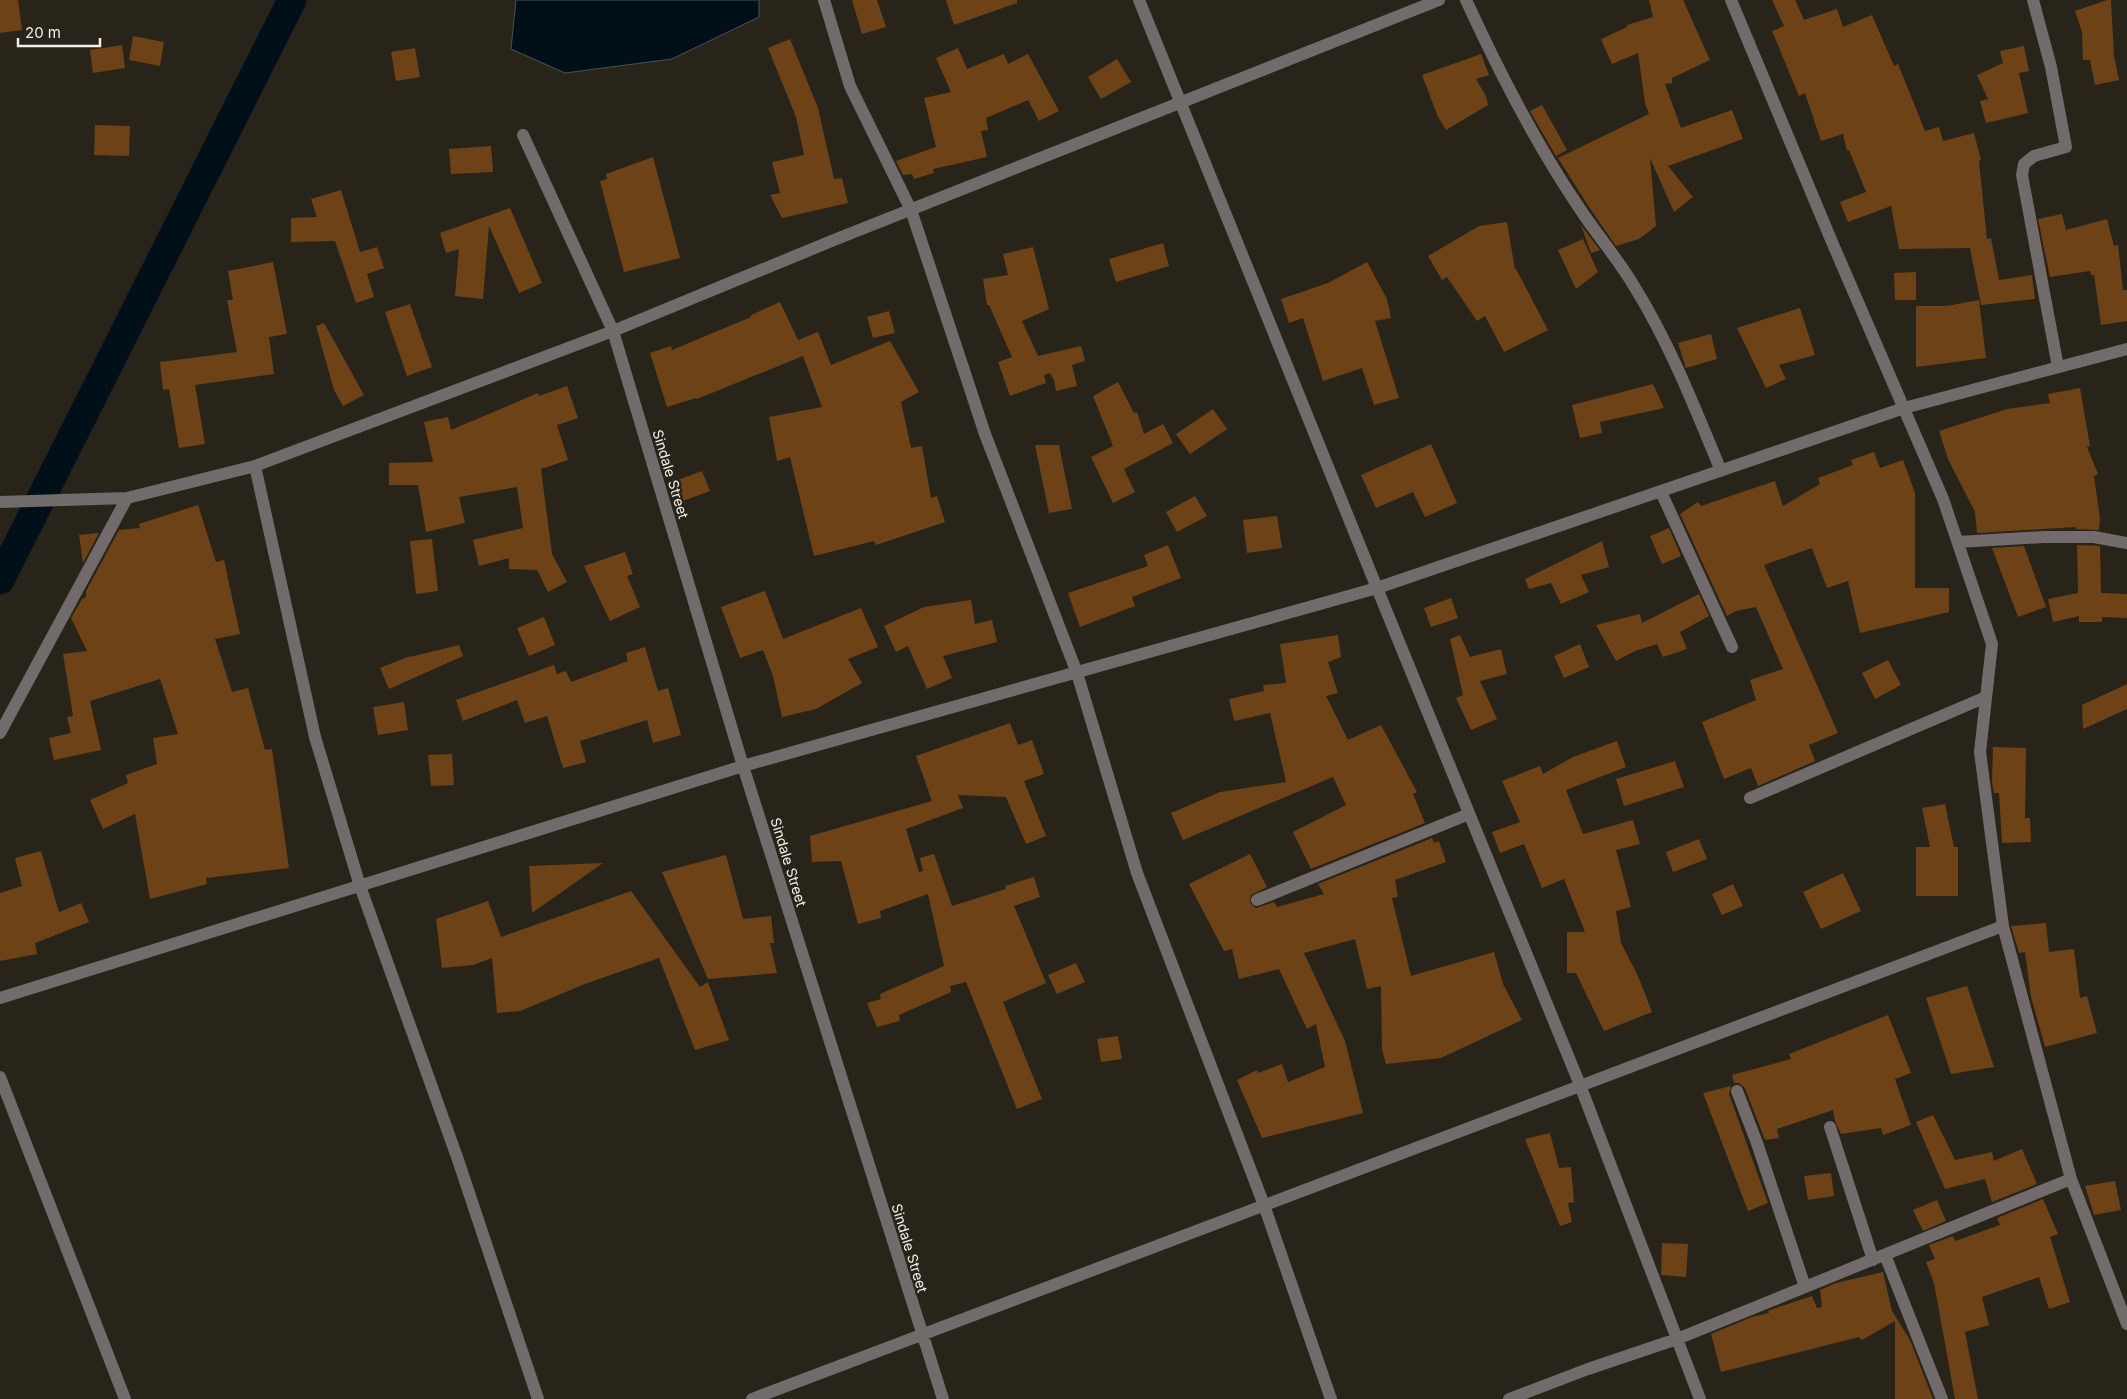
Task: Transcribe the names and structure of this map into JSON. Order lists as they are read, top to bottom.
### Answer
{
  "streets": {
    "street": ["Sindale Street"]
  },
  "scale_bar": "20 m"
}
